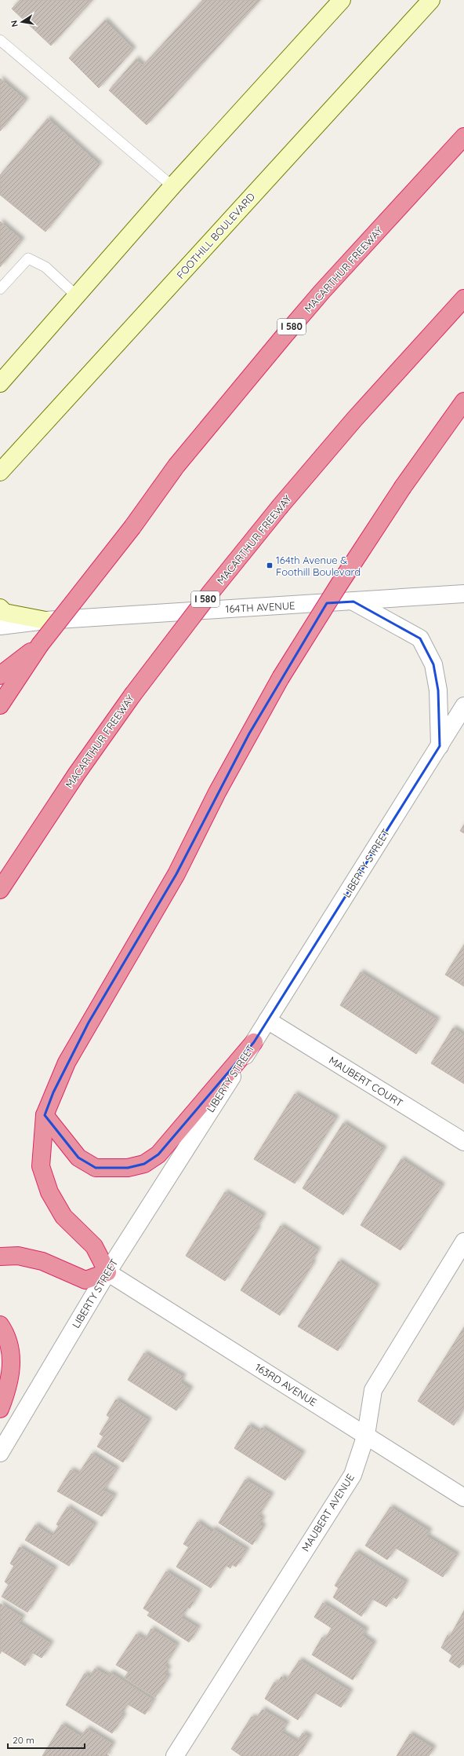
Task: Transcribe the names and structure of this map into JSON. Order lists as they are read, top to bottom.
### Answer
{
  "streets": {
    "highway": ["MACARTHUR FREEWAY", "I 580"],
    "main road": ["FOOTHILL BOULEVARD"],
    "street": [
      "164TH AVENUE",
      "LIBERTY STREET",
      "MAUBERT COURT",
      "163RD AVENUE",
      "MAUBERT AVENUE"
    ]
  },
  "crossings": [
    ["LIBERTY STREET", "MAUBERT COURT"],
    ["LIBERTY STREET", "163RD AVENUE"],
    ["163RD AVENUE", "MAUBERT AVENUE"]
  ],
  "places": {
    "transit": ["164th Avenue & Foothill Boulevard"]
  },
  "scale_bar": "20 m",
  "north": "left"
}
